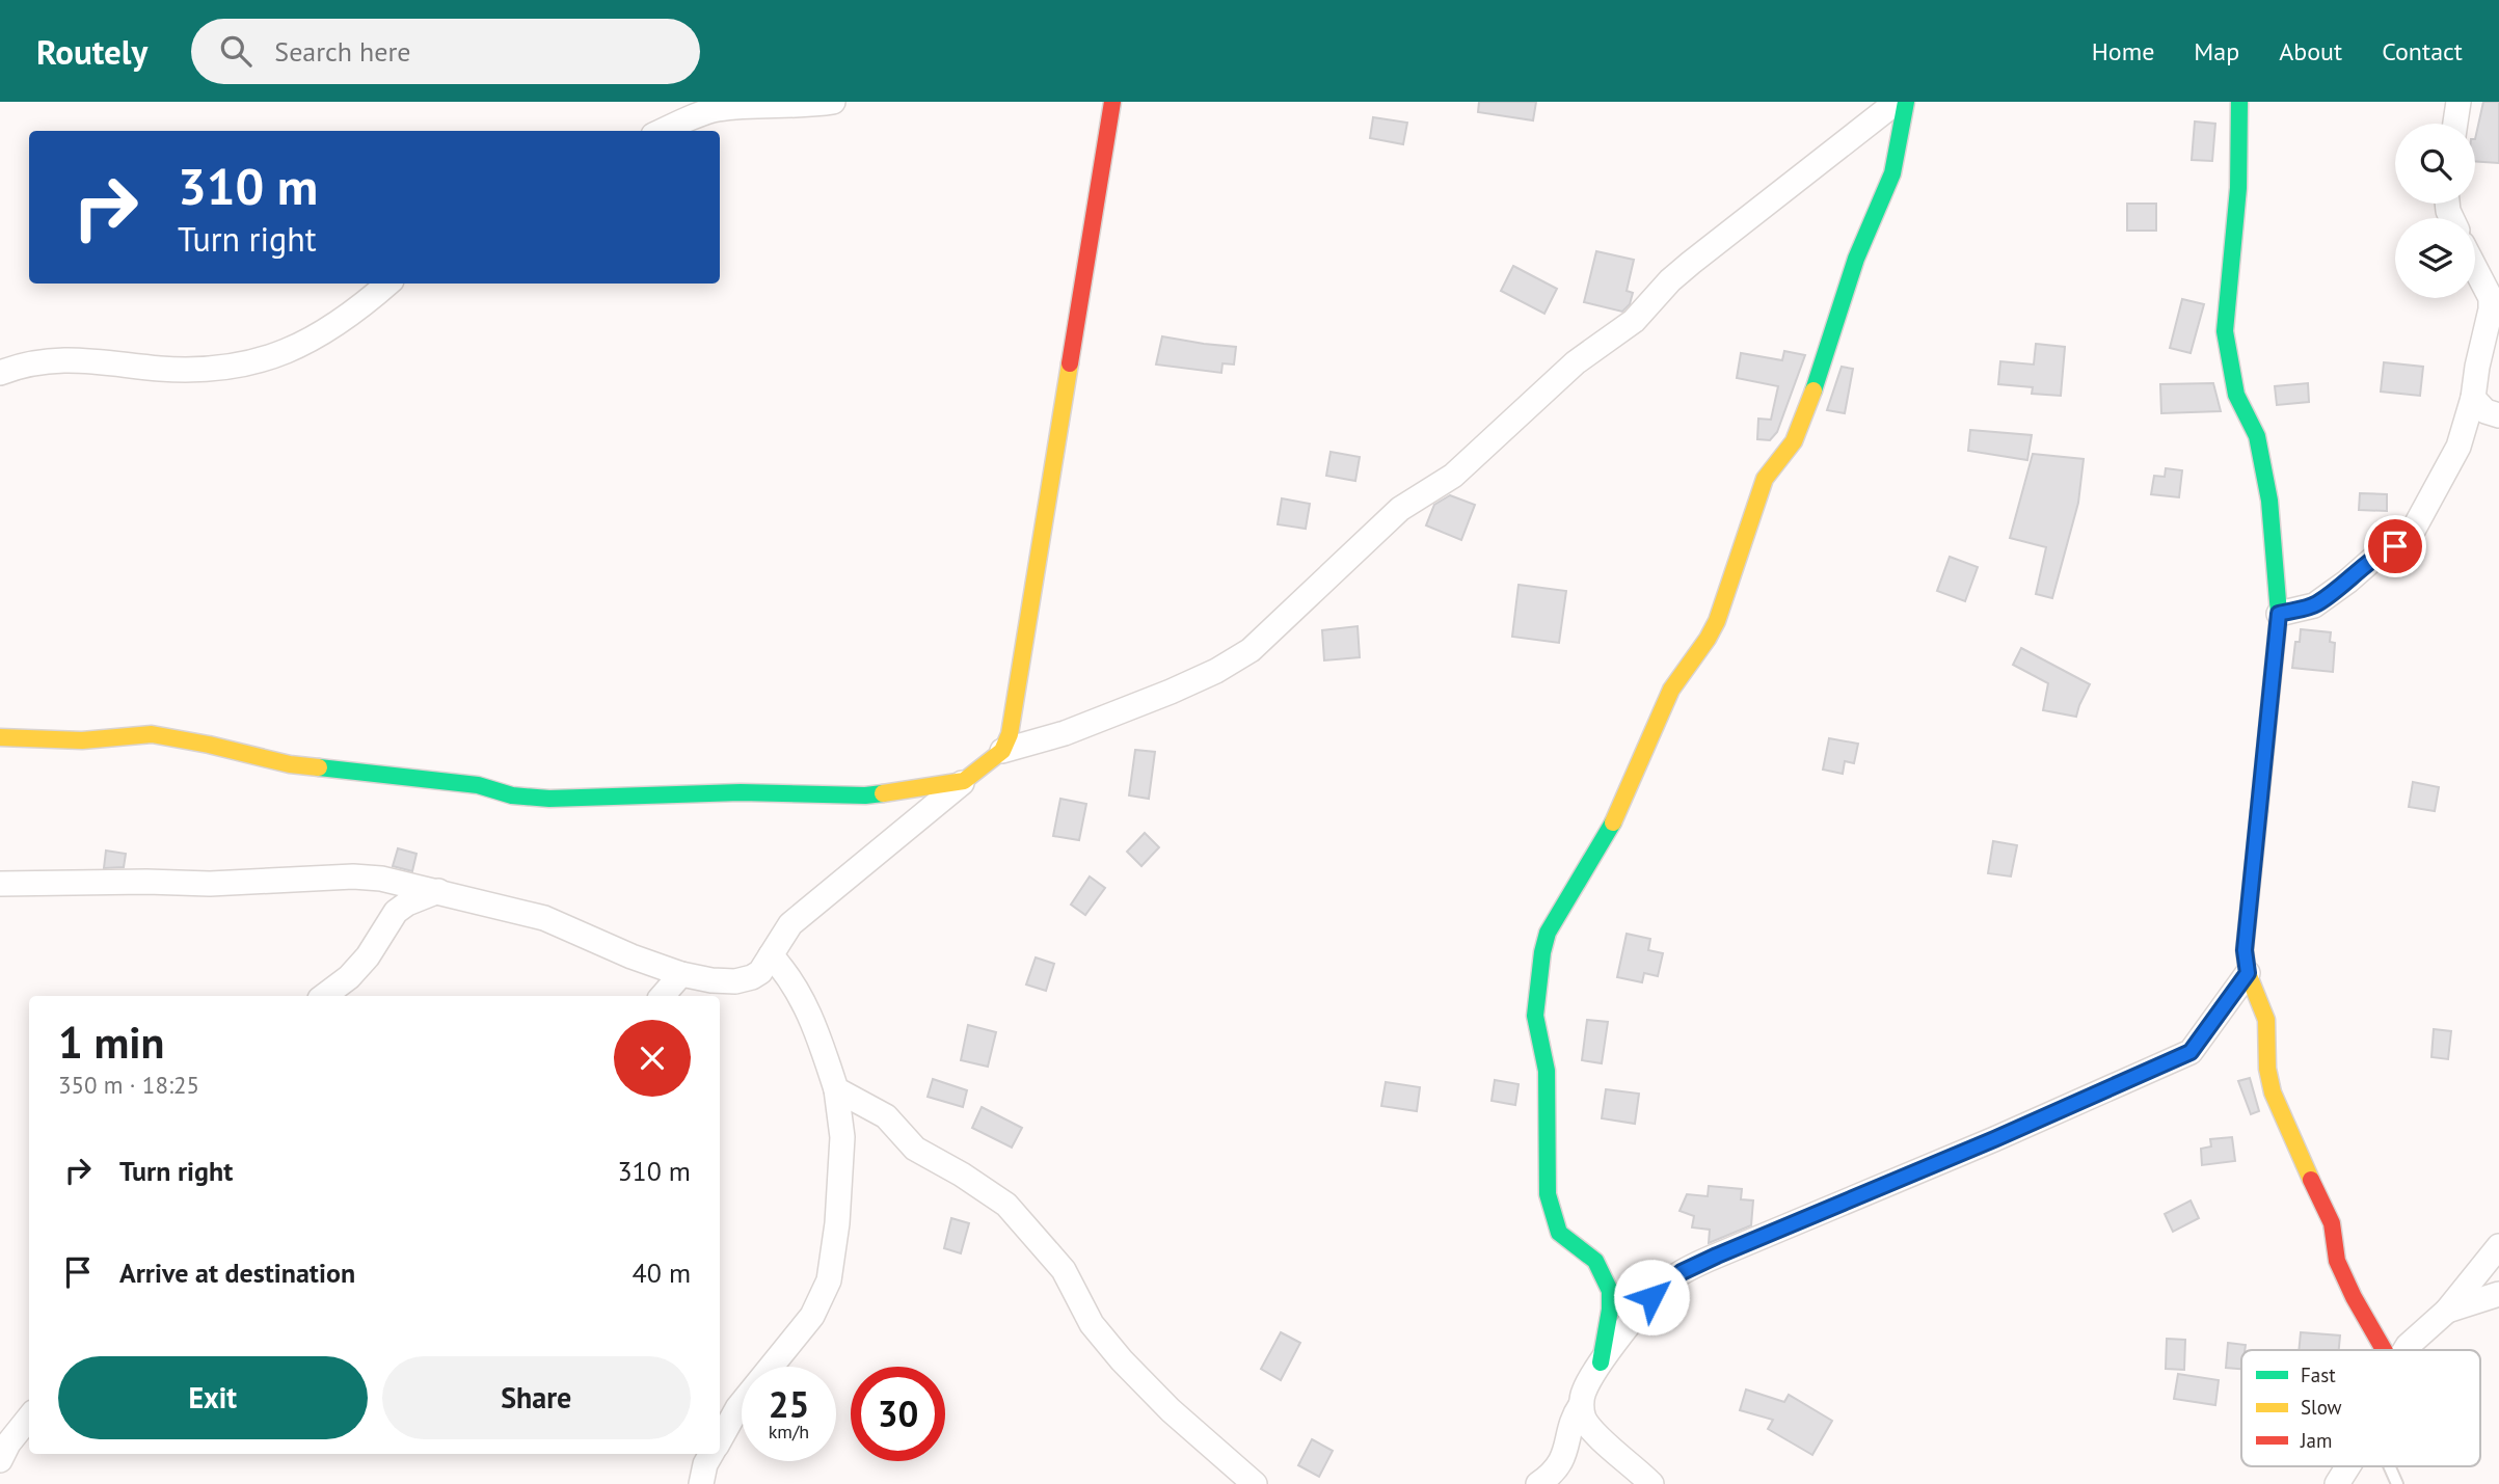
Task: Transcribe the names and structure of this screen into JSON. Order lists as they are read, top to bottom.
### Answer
{
  "legend": ["Fast", "Slow", "Jam"],
  "page": {
    "header": "Routely",
    "search": "Search here",
    "nav": [
      "Home",
      "Map",
      "About",
      "Contact"
    ],
    "turn": ["310 m", "Turn right"],
    "heading": ["1 min", "350 m · 18:25"],
    "list": [
      {
        "name": "Turn right",
        "value": "310 m"
      },
      {
        "name": "Arrive at destination",
        "value": "40 m"
      }
    ],
    "buttons": ["Exit", "Share"],
    "speed": "25 km/h",
    "limit": "30"
  }
}
